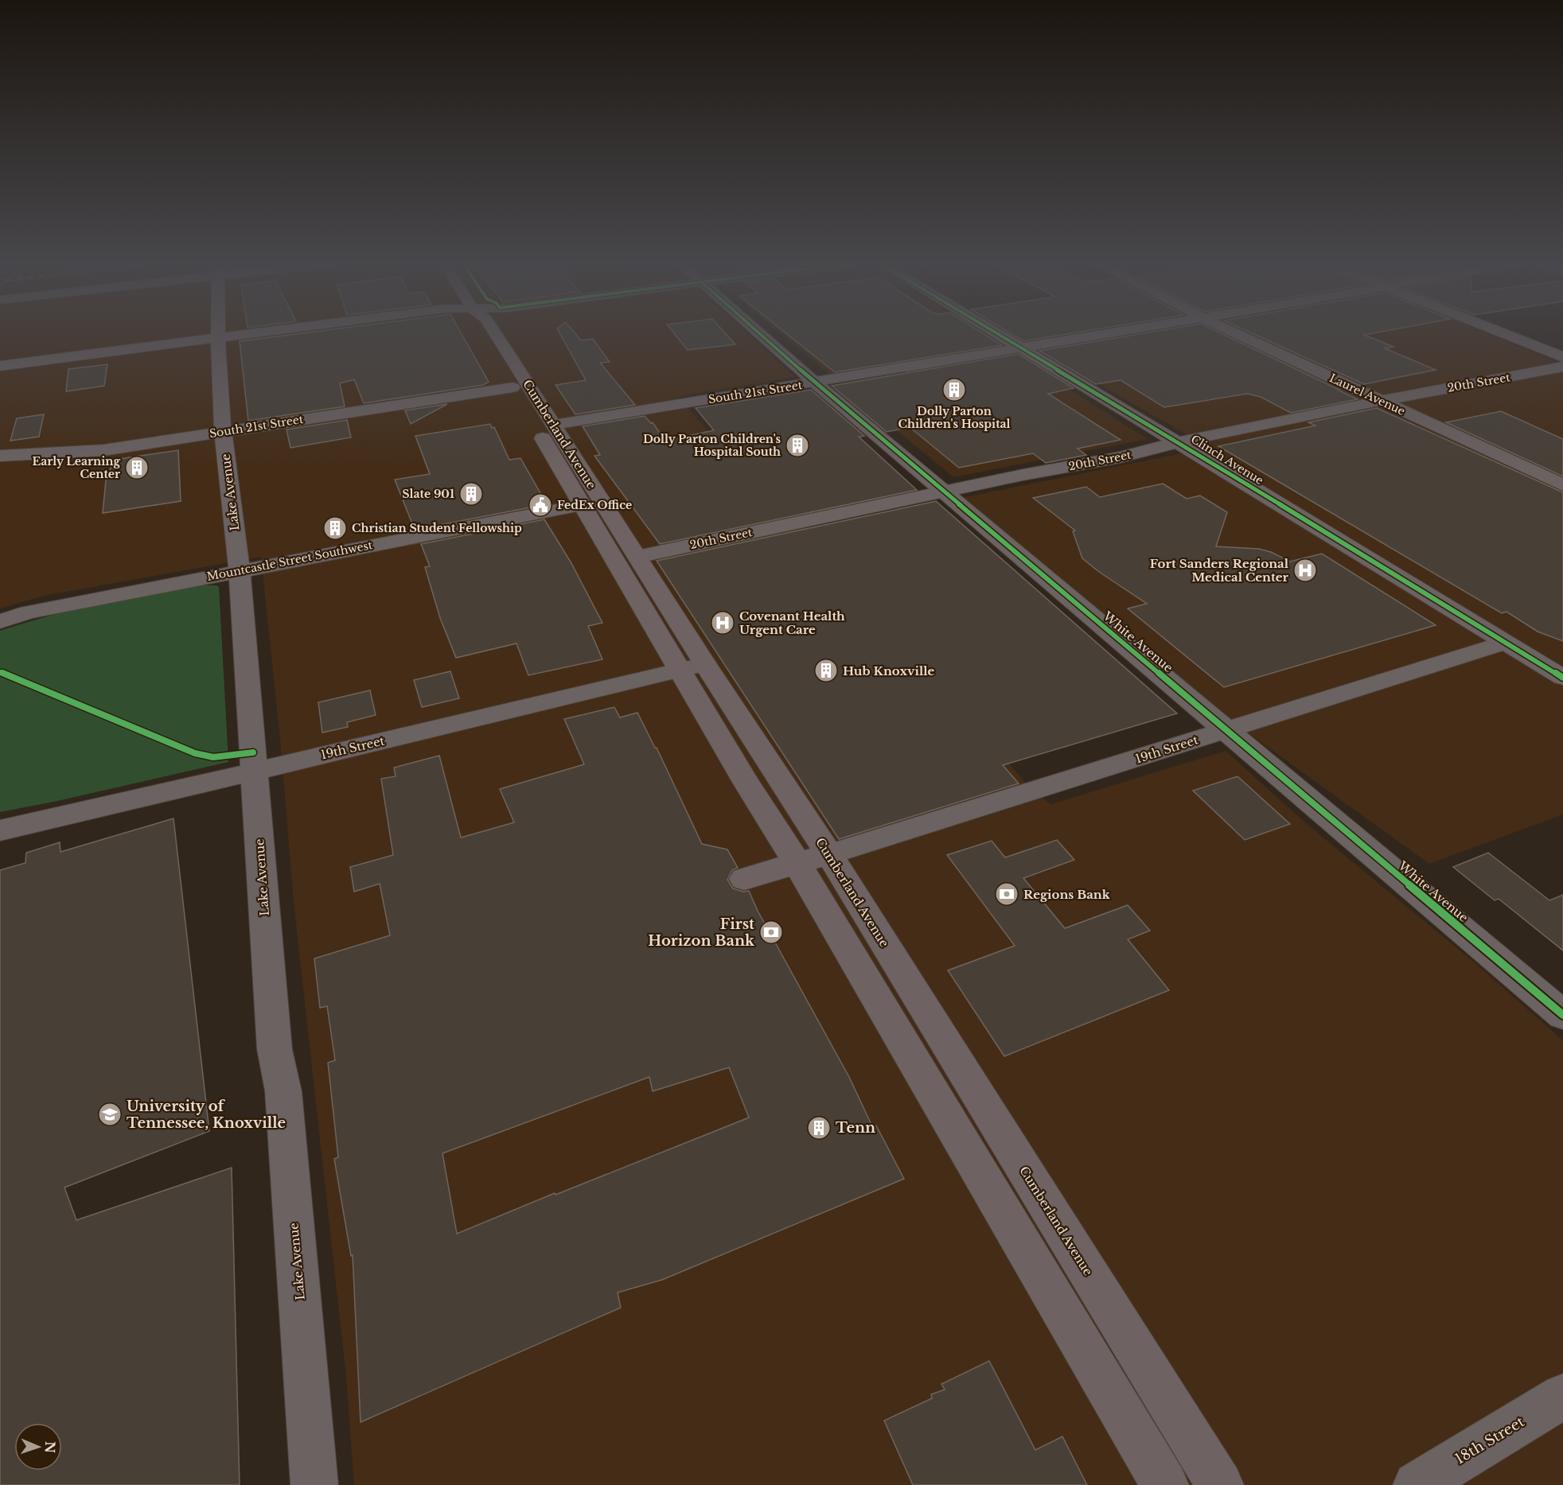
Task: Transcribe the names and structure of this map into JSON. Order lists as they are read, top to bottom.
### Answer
{
  "streets": {
    "main road": ["Cumberland Avenue"],
    "street": [
      "20th Street",
      "South 21st Street",
      "Laurel Avenue",
      "Clinch Avenue",
      "Lake Avenue",
      "Mountcastle Street Southwest",
      "White Avenue",
      "19th Street",
      "18th Street"
    ]
  },
  "crossings": [
    ["20th Street", "Laurel Avenue"],
    ["20th Street", "Cumberland Avenue"],
    ["20th Street", "Clinch Avenue"],
    ["20th Street", "White Avenue"],
    ["South 21st Street", "Cumberland Avenue"],
    ["South 21st Street", "Clinch Avenue"],
    ["South 21st Street", "Lake Avenue"],
    ["South 21st Street", "White Avenue"],
    ["Cumberland Avenue", "Mountcastle Street Southwest"],
    ["Cumberland Avenue", "19th Street"],
    ["Clinch Avenue", "19th Street"],
    ["Lake Avenue", "Mountcastle Street Southwest"],
    ["Lake Avenue", "19th Street"],
    ["White Avenue", "19th Street"]
  ],
  "places": {
    "building": [
      "Dolly Parton Children's Hospital",
      "Dolly Parton Children's Hospital South",
      "Early Learning Center",
      "Slate 901",
      "Christian Student Fellowship",
      "Hub Knoxville",
      "Tenn"
    ],
    "public building": ["FedEx Office"],
    "hospital": ["Fort Sanders Regional Medical Center", "Covenant Health Urgent Care"],
    "bank": ["Regions Bank", "First Horizon Bank"],
    "school or university": ["University of Tennessee, Knoxville"]
  },
  "north": "right"
}
